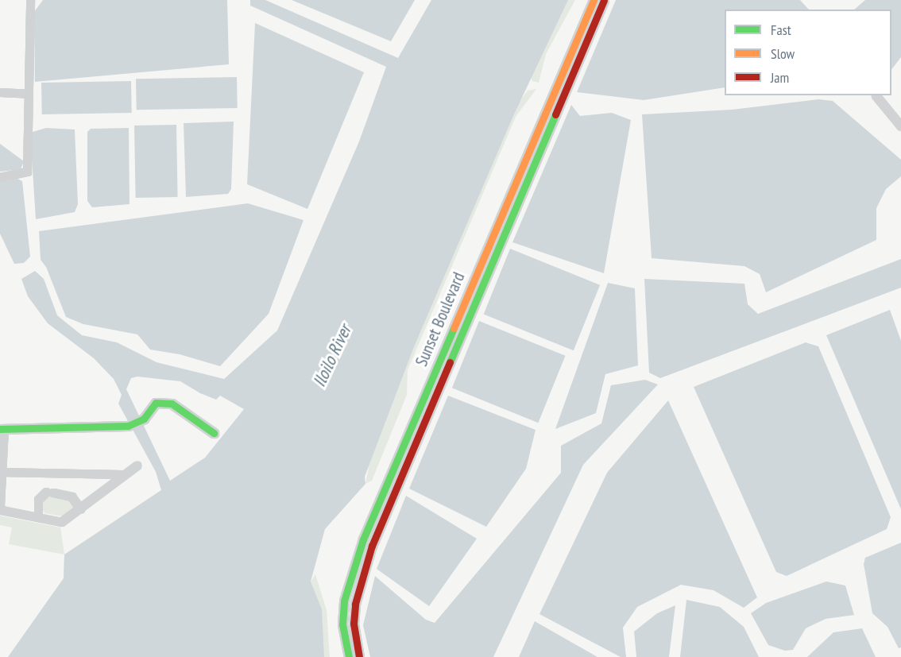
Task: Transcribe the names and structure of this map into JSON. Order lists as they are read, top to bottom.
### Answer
{
  "streets": {
    "main road": ["Sunset Boulevard"]
  },
  "water": ["Iloilo River"],
  "legend": ["Fast", "Slow", "Jam"]
}
